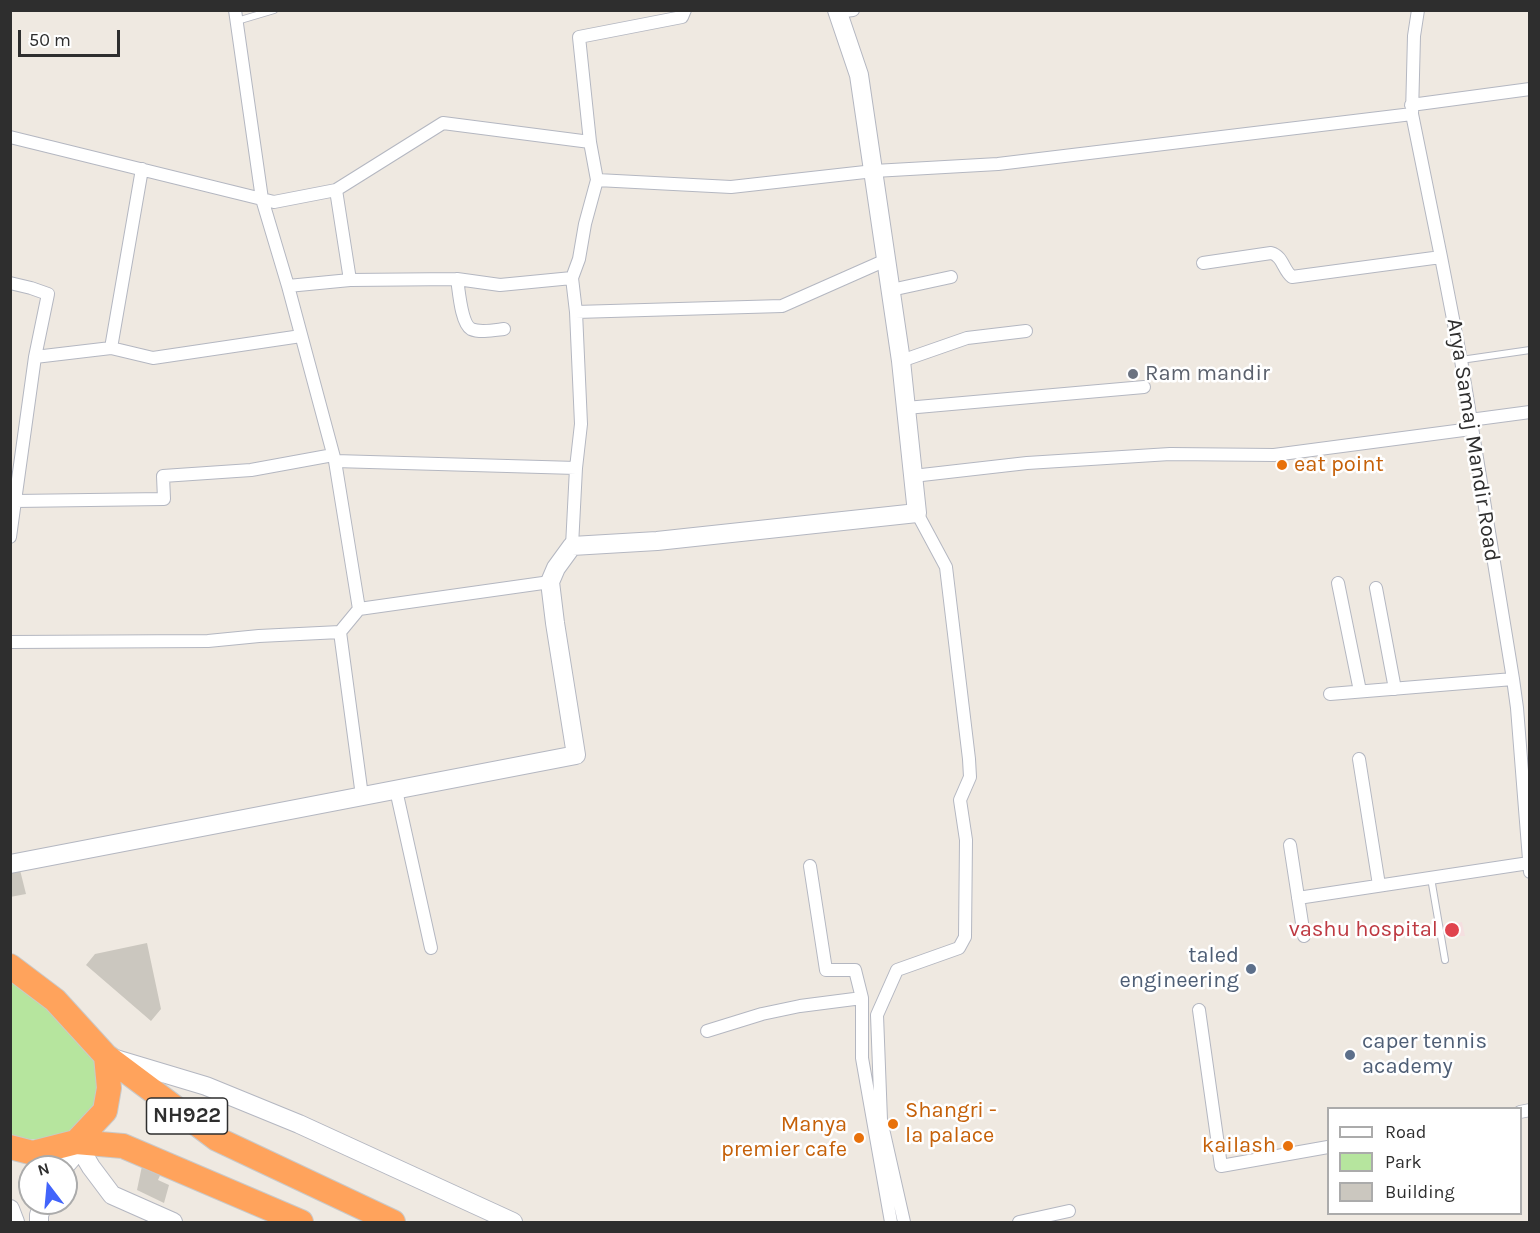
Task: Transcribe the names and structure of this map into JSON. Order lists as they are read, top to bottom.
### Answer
{
  "streets": {
    "highway": ["NH922"],
    "street": ["Arya Samaj Mandir Road"]
  },
  "places": [
    "Ram mandir",
    "eat point",
    "vashu hospital",
    "taled engineering",
    "caper tennis academy",
    "Shangri - la palace",
    "Manya premier cafe",
    "kailash"
  ],
  "legend": ["Road", "Park", "Building"],
  "scale_bar": "50 m",
  "north": "top"
}
